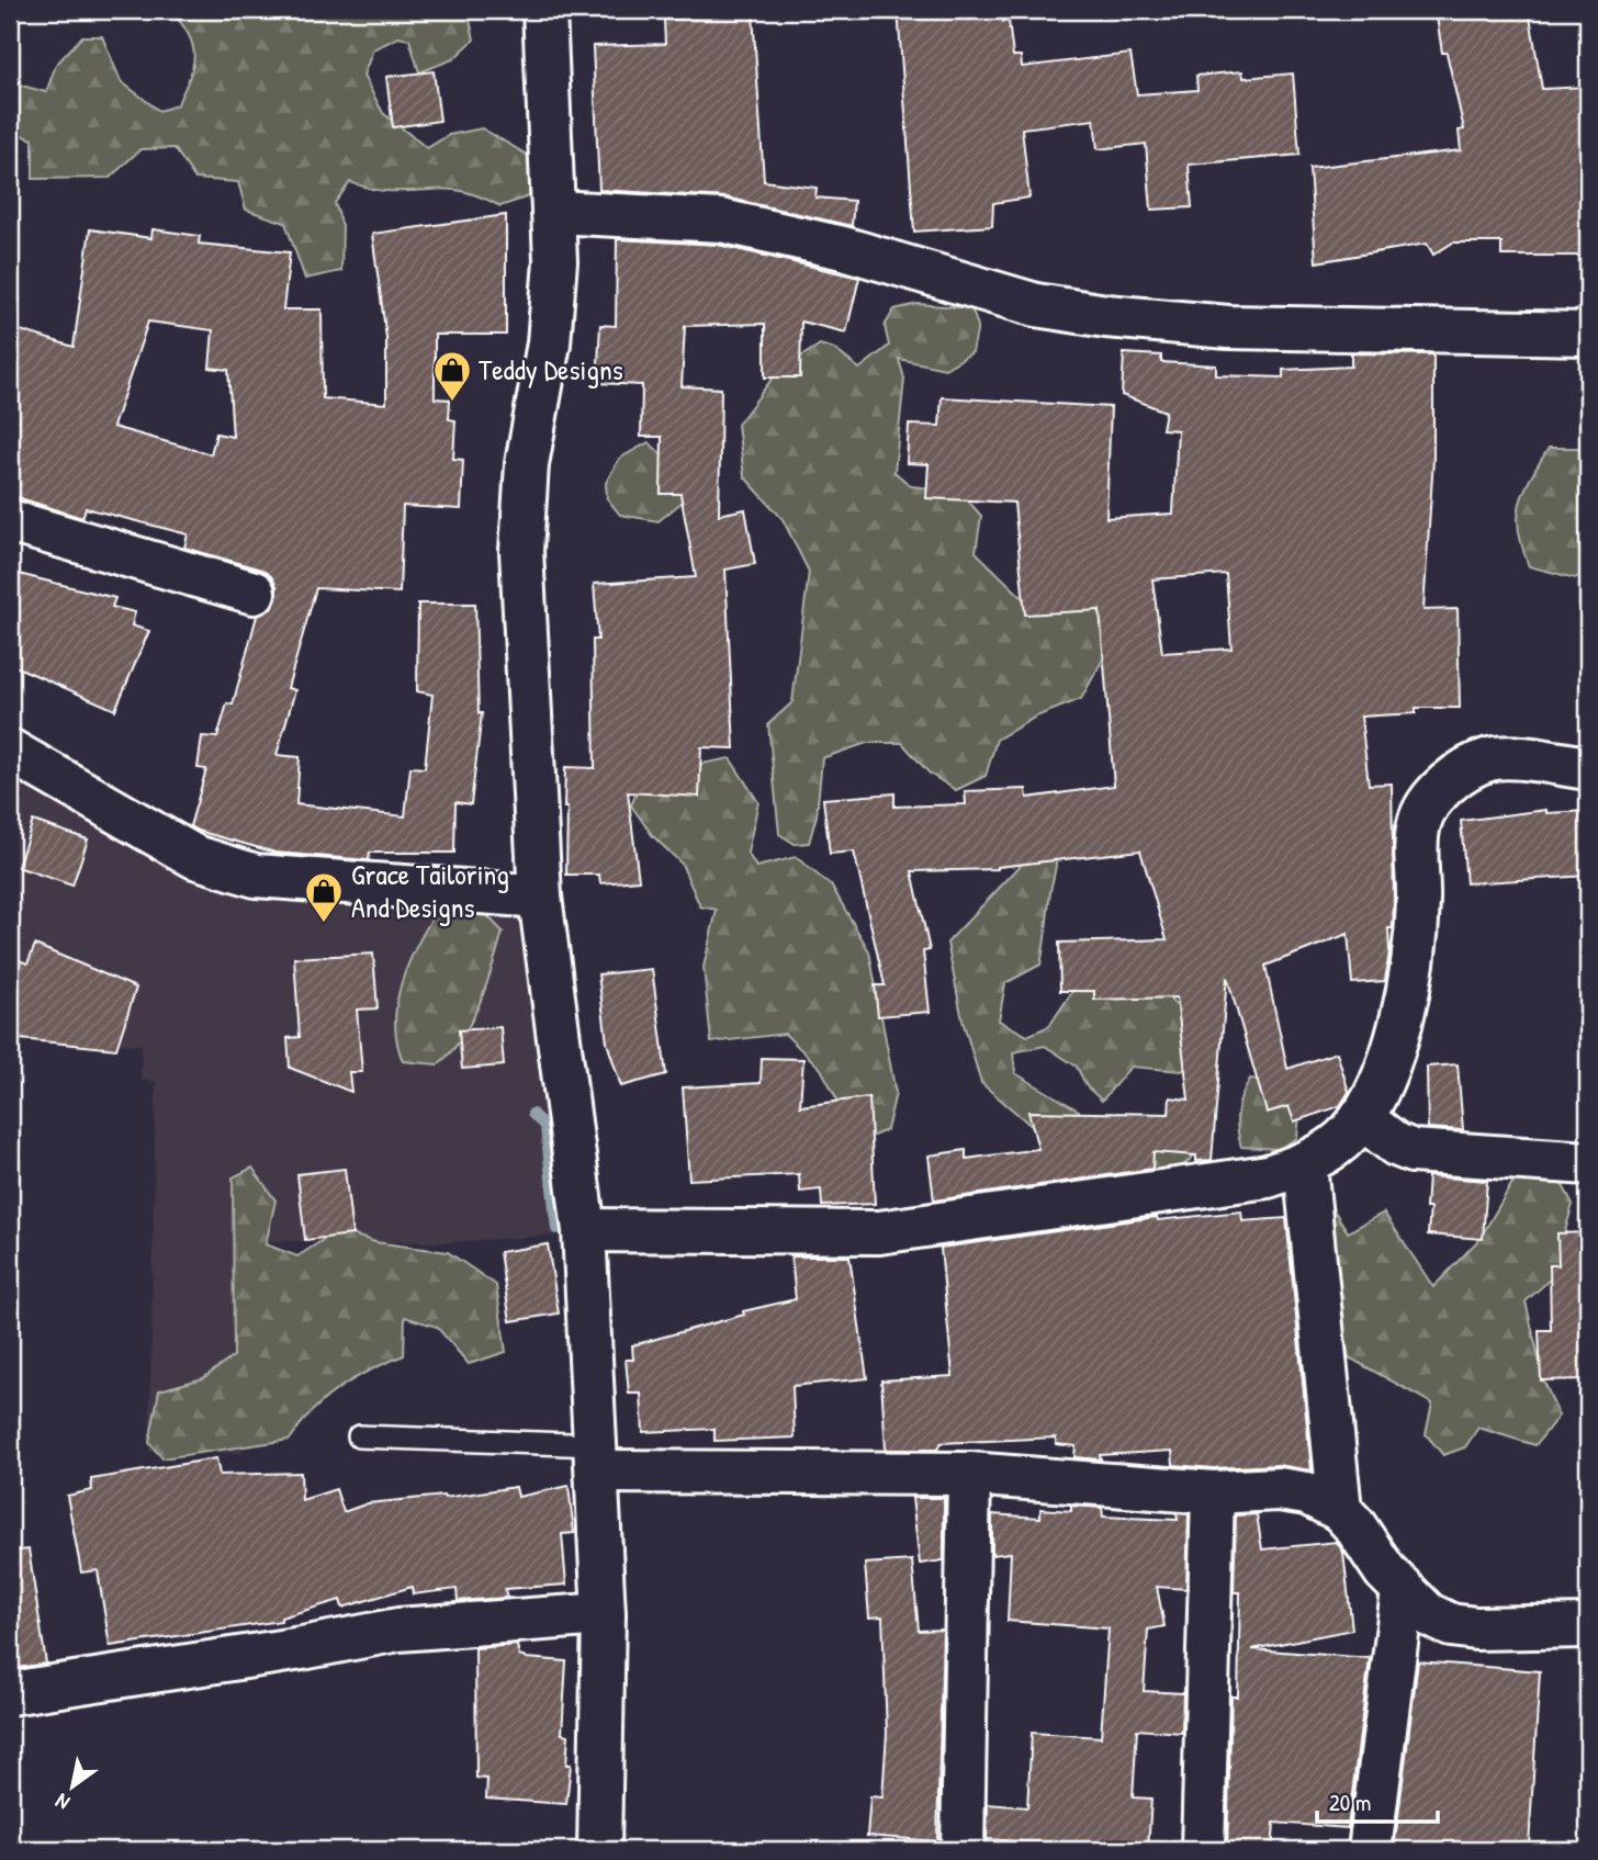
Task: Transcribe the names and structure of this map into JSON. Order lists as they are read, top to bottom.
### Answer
{
  "places": {
    "shop": ["Teddy Designs", "Grace Tailoring And Designs"]
  },
  "scale_bar": "20 m",
  "north": "bottom left"
}
